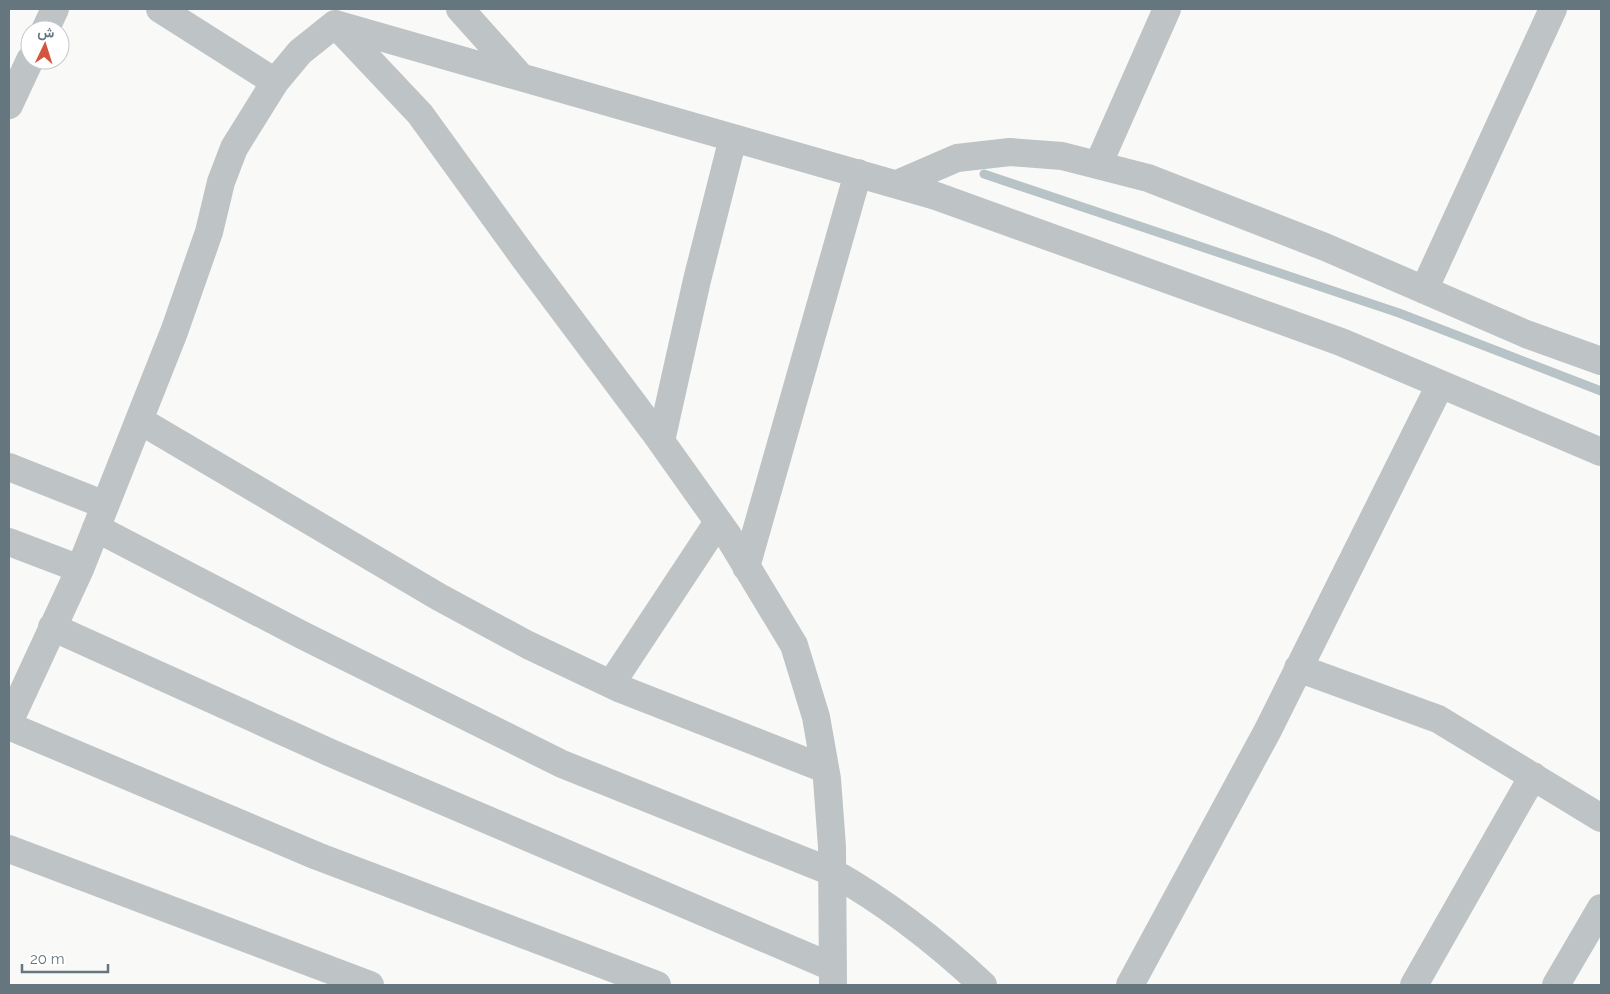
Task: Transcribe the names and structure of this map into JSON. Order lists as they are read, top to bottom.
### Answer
{
  "scale_bar": "20 m",
  "north": "top"
}
